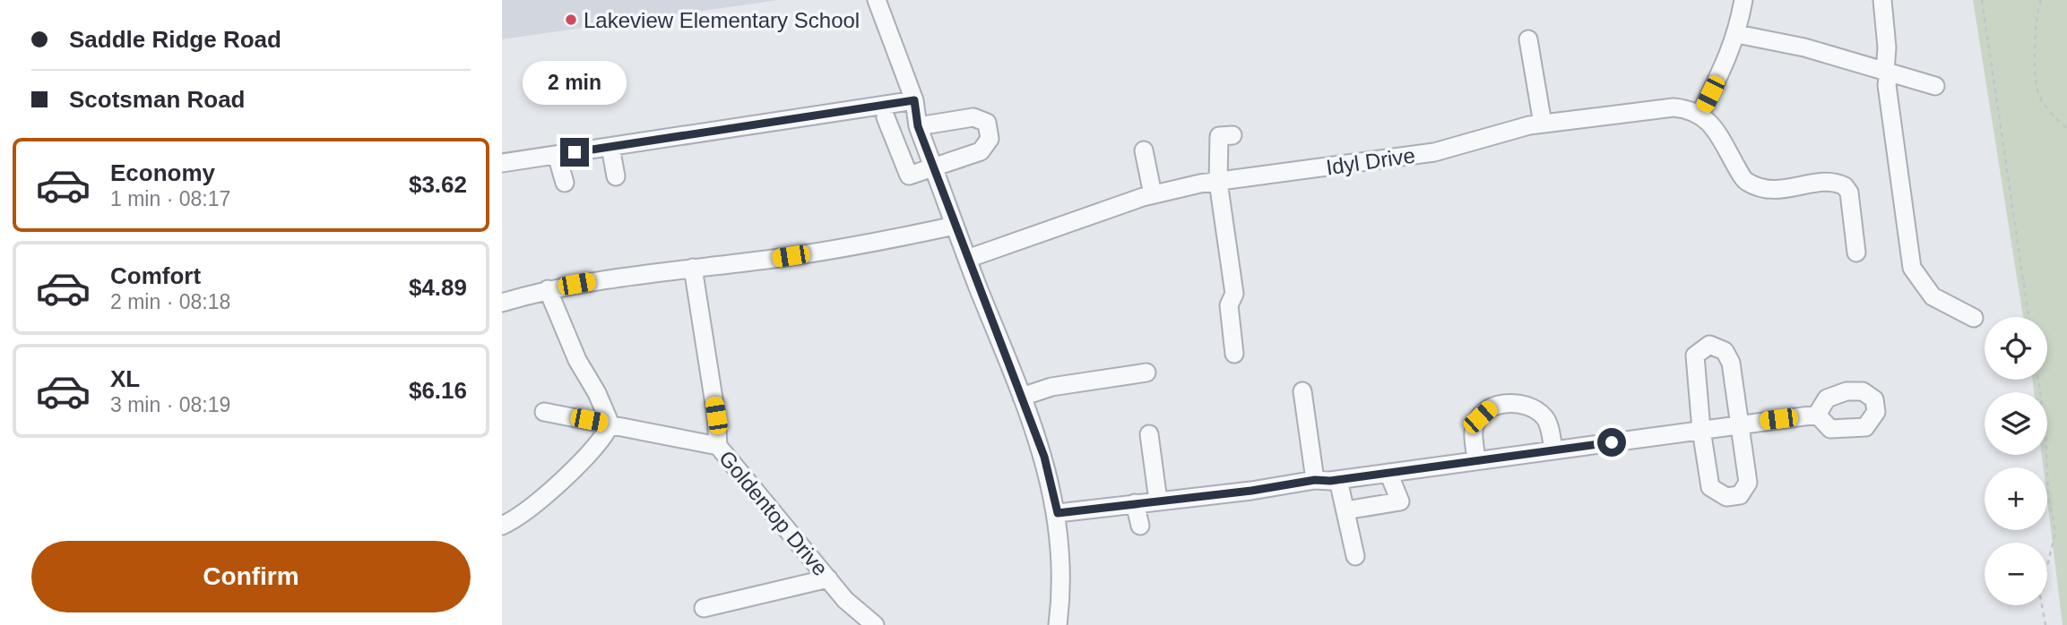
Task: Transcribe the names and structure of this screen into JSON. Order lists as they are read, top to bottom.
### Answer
{
  "streets": {
    "street": ["Idyl Drive", "Goldentop Drive"]
  },
  "places": ["Lakeview Elementary School"],
  "page": {
    "banner": ["Saddle Ridge Road", "Scotsman Road"],
    "bubble": "2 min",
    "list": [
      {
        "name": "Economy",
        "note": "1 min · 08:17",
        "value": "$3.62"
      },
      {
        "name": "Comfort",
        "note": "2 min · 08:18",
        "value": "$4.89"
      },
      {
        "name": "XL",
        "note": "3 min · 08:19",
        "value": "$6.16"
      }
    ],
    "map_buttons": ["+", "−"],
    "buttons": "Confirm"
  }
}
